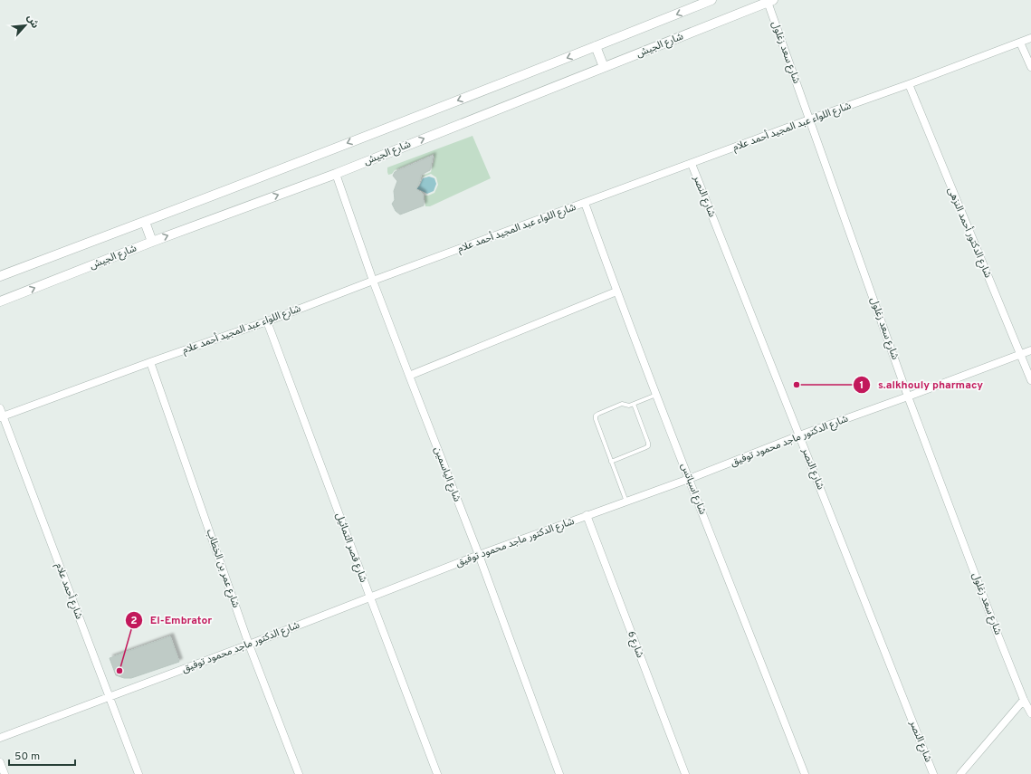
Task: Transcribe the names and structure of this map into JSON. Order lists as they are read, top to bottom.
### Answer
{
  "streets": {
    "street": [
      "شارع الجيش",
      "شارع سعد زغلول",
      "شارع اللواء عبد المجيد أحمد علام",
      "شارع النصر",
      "شارع الدكتور أحمد النزهى",
      "شارع الدكتور ماجد محمود توفيق",
      "شارع الياسمين",
      "شارع اسباتس",
      "شارع قصر التماثيل",
      "شارع عمر بن الخطاب",
      "شارع أحمد علام",
      "شارع 6"
    ]
  },
  "crossings": [
    ["شارع الجيش", "شارع سعد زغلول"],
    ["شارع الجيش", "شارع الياسمين"],
    ["شارع سعد زغلول", "شارع اللواء عبد المجيد أحمد علام"],
    ["شارع سعد زغلول", "شارع الدكتور ماجد محمود توفيق"],
    ["شارع اللواء عبد المجيد أحمد علام", "شارع النصر"],
    ["شارع اللواء عبد المجيد أحمد علام", "شارع الدكتور أحمد النزهى"],
    ["شارع اللواء عبد المجيد أحمد علام", "شارع الياسمين"],
    ["شارع اللواء عبد المجيد أحمد علام", "شارع اسباتس"],
    ["شارع اللواء عبد المجيد أحمد علام", "شارع قصر التماثيل"],
    ["شارع اللواء عبد المجيد أحمد علام", "شارع عمر بن الخطاب"],
    ["شارع اللواء عبد المجيد أحمد علام", "شارع أحمد علام"],
    ["شارع النصر", "شارع الدكتور ماجد محمود توفيق"],
    ["شارع الدكتور أحمد النزهى", "شارع الدكتور ماجد محمود توفيق"],
    ["شارع الدكتور ماجد محمود توفيق", "شارع الياسمين"],
    ["شارع الدكتور ماجد محمود توفيق", "شارع اسباتس"],
    ["شارع الدكتور ماجد محمود توفيق", "شارع قصر التماثيل"],
    ["شارع الدكتور ماجد محمود توفيق", "شارع عمر بن الخطاب"],
    ["شارع الدكتور ماجد محمود توفيق", "شارع أحمد علام"],
    ["شارع الدكتور ماجد محمود توفيق", "شارع 6"]
  ],
  "places": ["s.alkhouly pharmacy", "El-Embrator"],
  "scale_bar": "50 m",
  "north": "top right"
}
